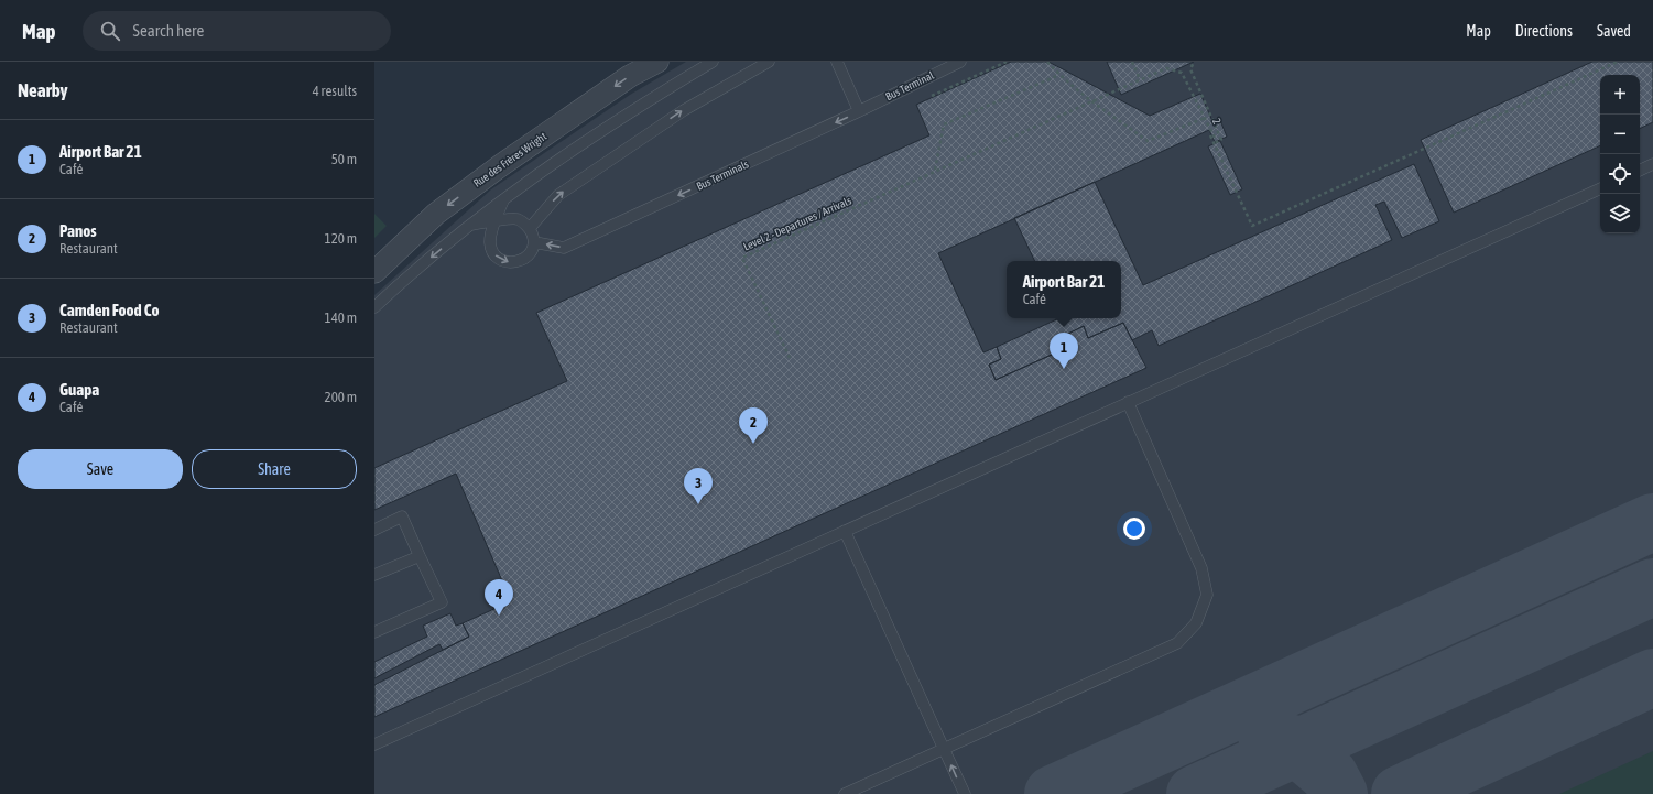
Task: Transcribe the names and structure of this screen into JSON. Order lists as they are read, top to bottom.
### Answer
{
  "streets": {
    "street": ["Rue des Frères Wright"],
    "lane": ["Bus Terminal", "Bus Terminals"],
    "path": ["2", "Level 2 - Departures / Arrivals"]
  },
  "crossings": [
    ["Bus Terminal", "Bus Terminals"]
  ],
  "one_way": ["Rue des Frères Wright"],
  "page": {
    "header": "Map",
    "search": "Search here",
    "nav": ["Map", "Directions", "Saved"],
    "heading": ["Nearby", "4 results"],
    "map_buttons": ["+", "−"],
    "list": [
      {
        "mark": "1",
        "name": "Airport Bar 21",
        "note": "Café",
        "value": "50 m"
      },
      {
        "mark": "2",
        "name": "Panos",
        "note": "Restaurant",
        "value": "120 m"
      },
      {
        "mark": "3",
        "name": "Camden Food Co",
        "note": "Restaurant",
        "value": "140 m"
      },
      {
        "mark": "4",
        "name": "Guapa",
        "note": "Café",
        "value": "200 m"
      }
    ],
    "popup": ["Airport Bar 21", "Café"],
    "pins": [
      "1",
      "2",
      "3",
      "4"
    ],
    "buttons": ["Save", "Share"]
  }
}
